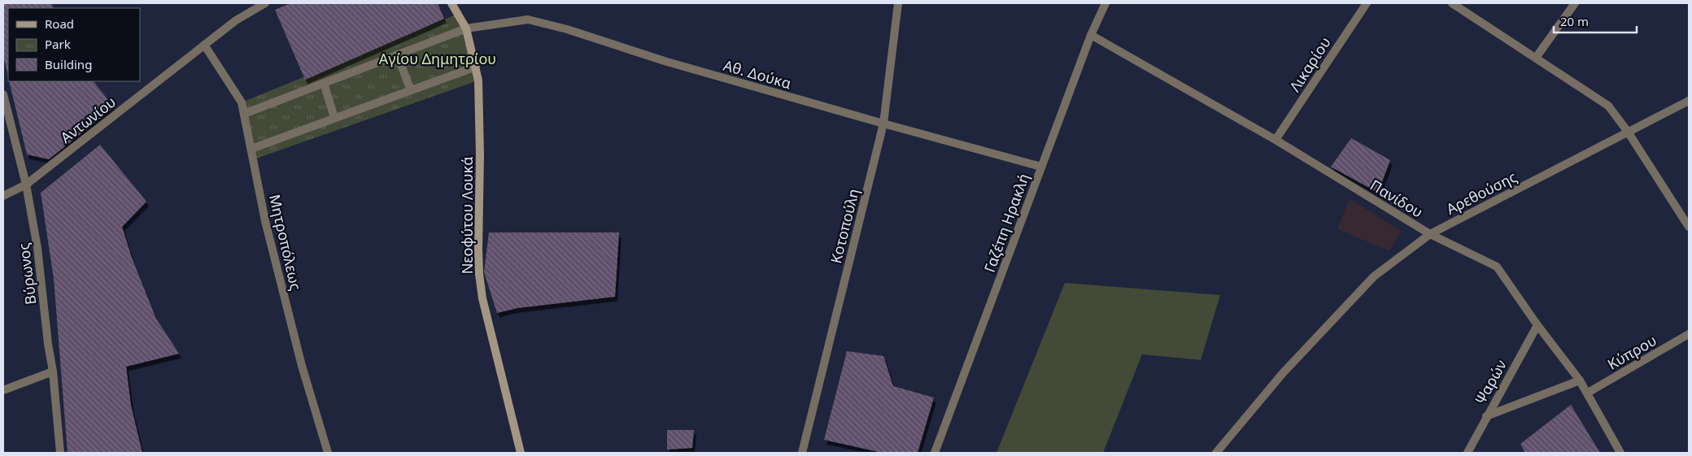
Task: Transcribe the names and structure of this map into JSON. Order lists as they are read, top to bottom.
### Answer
{
  "streets": {
    "main road": ["Νεοφύτου Λουκά"],
    "street": [
      "Λικαρίου",
      "Αθ. Δούκα",
      "Αντωνίου",
      "Αρεθούσης",
      "Πανίδου",
      "Γαζέπη Ηρακλή",
      "Κοτοπούλη",
      "Μητροπόλεως",
      "Βύρωνος",
      "Κύπρου",
      "Ψαρών"
    ]
  },
  "crossings": [
    ["Λικαρίου", "Πανίδου"],
    ["Αθ. Δούκα", "Νεοφύτου Λουκά"],
    ["Αθ. Δούκα", "Γαζέπη Ηρακλή"],
    ["Αθ. Δούκα", "Κοτοπούλη"],
    ["Αθ. Δούκα", "Μητροπόλεως"],
    ["Αντωνίου", "Μητροπόλεως"],
    ["Αντωνίου", "Βύρωνος"],
    ["Αρεθούσης", "Πανίδου"],
    ["Πανίδου", "Γαζέπη Ηρακλή"],
    ["Πανίδου", "Κύπρου"],
    ["Πανίδου", "Ψαρών"]
  ],
  "parks": ["Αγίου Δημητρίου"],
  "legend": ["Road", "Park", "Building"],
  "scale_bar": "20 m"
}
